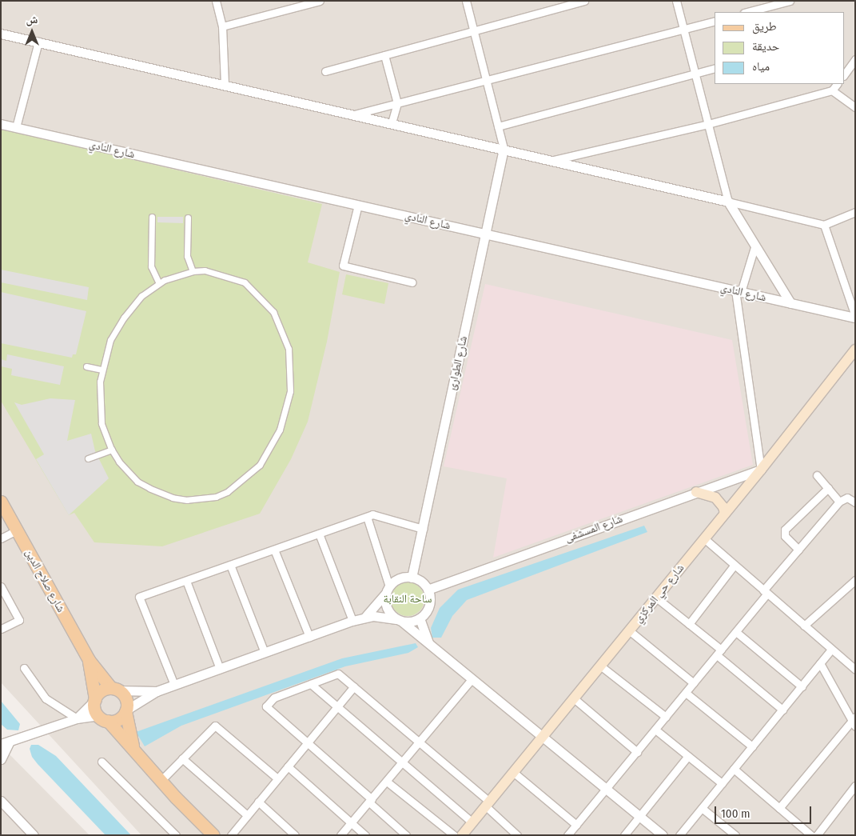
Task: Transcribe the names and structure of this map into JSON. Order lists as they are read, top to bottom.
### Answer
{
  "streets": {
    "main road": ["شارع صلاح الدين", "شارع حي المركزي"],
    "street": ["شارع النادي", "شارع الطوارئ", "شارع المسشفى"]
  },
  "crossings": [
    ["شارع النادي", "شارع الطوارئ"],
    ["شارع الطوارئ", "شارع المسشفى"],
    ["شارع المسشفى", "شارع حي المركزي"]
  ],
  "parks": ["ساحة النقابة"],
  "legend": ["طريق", "حديقة", "مياه"],
  "scale_bar": "100 m",
  "north": "top"
}
